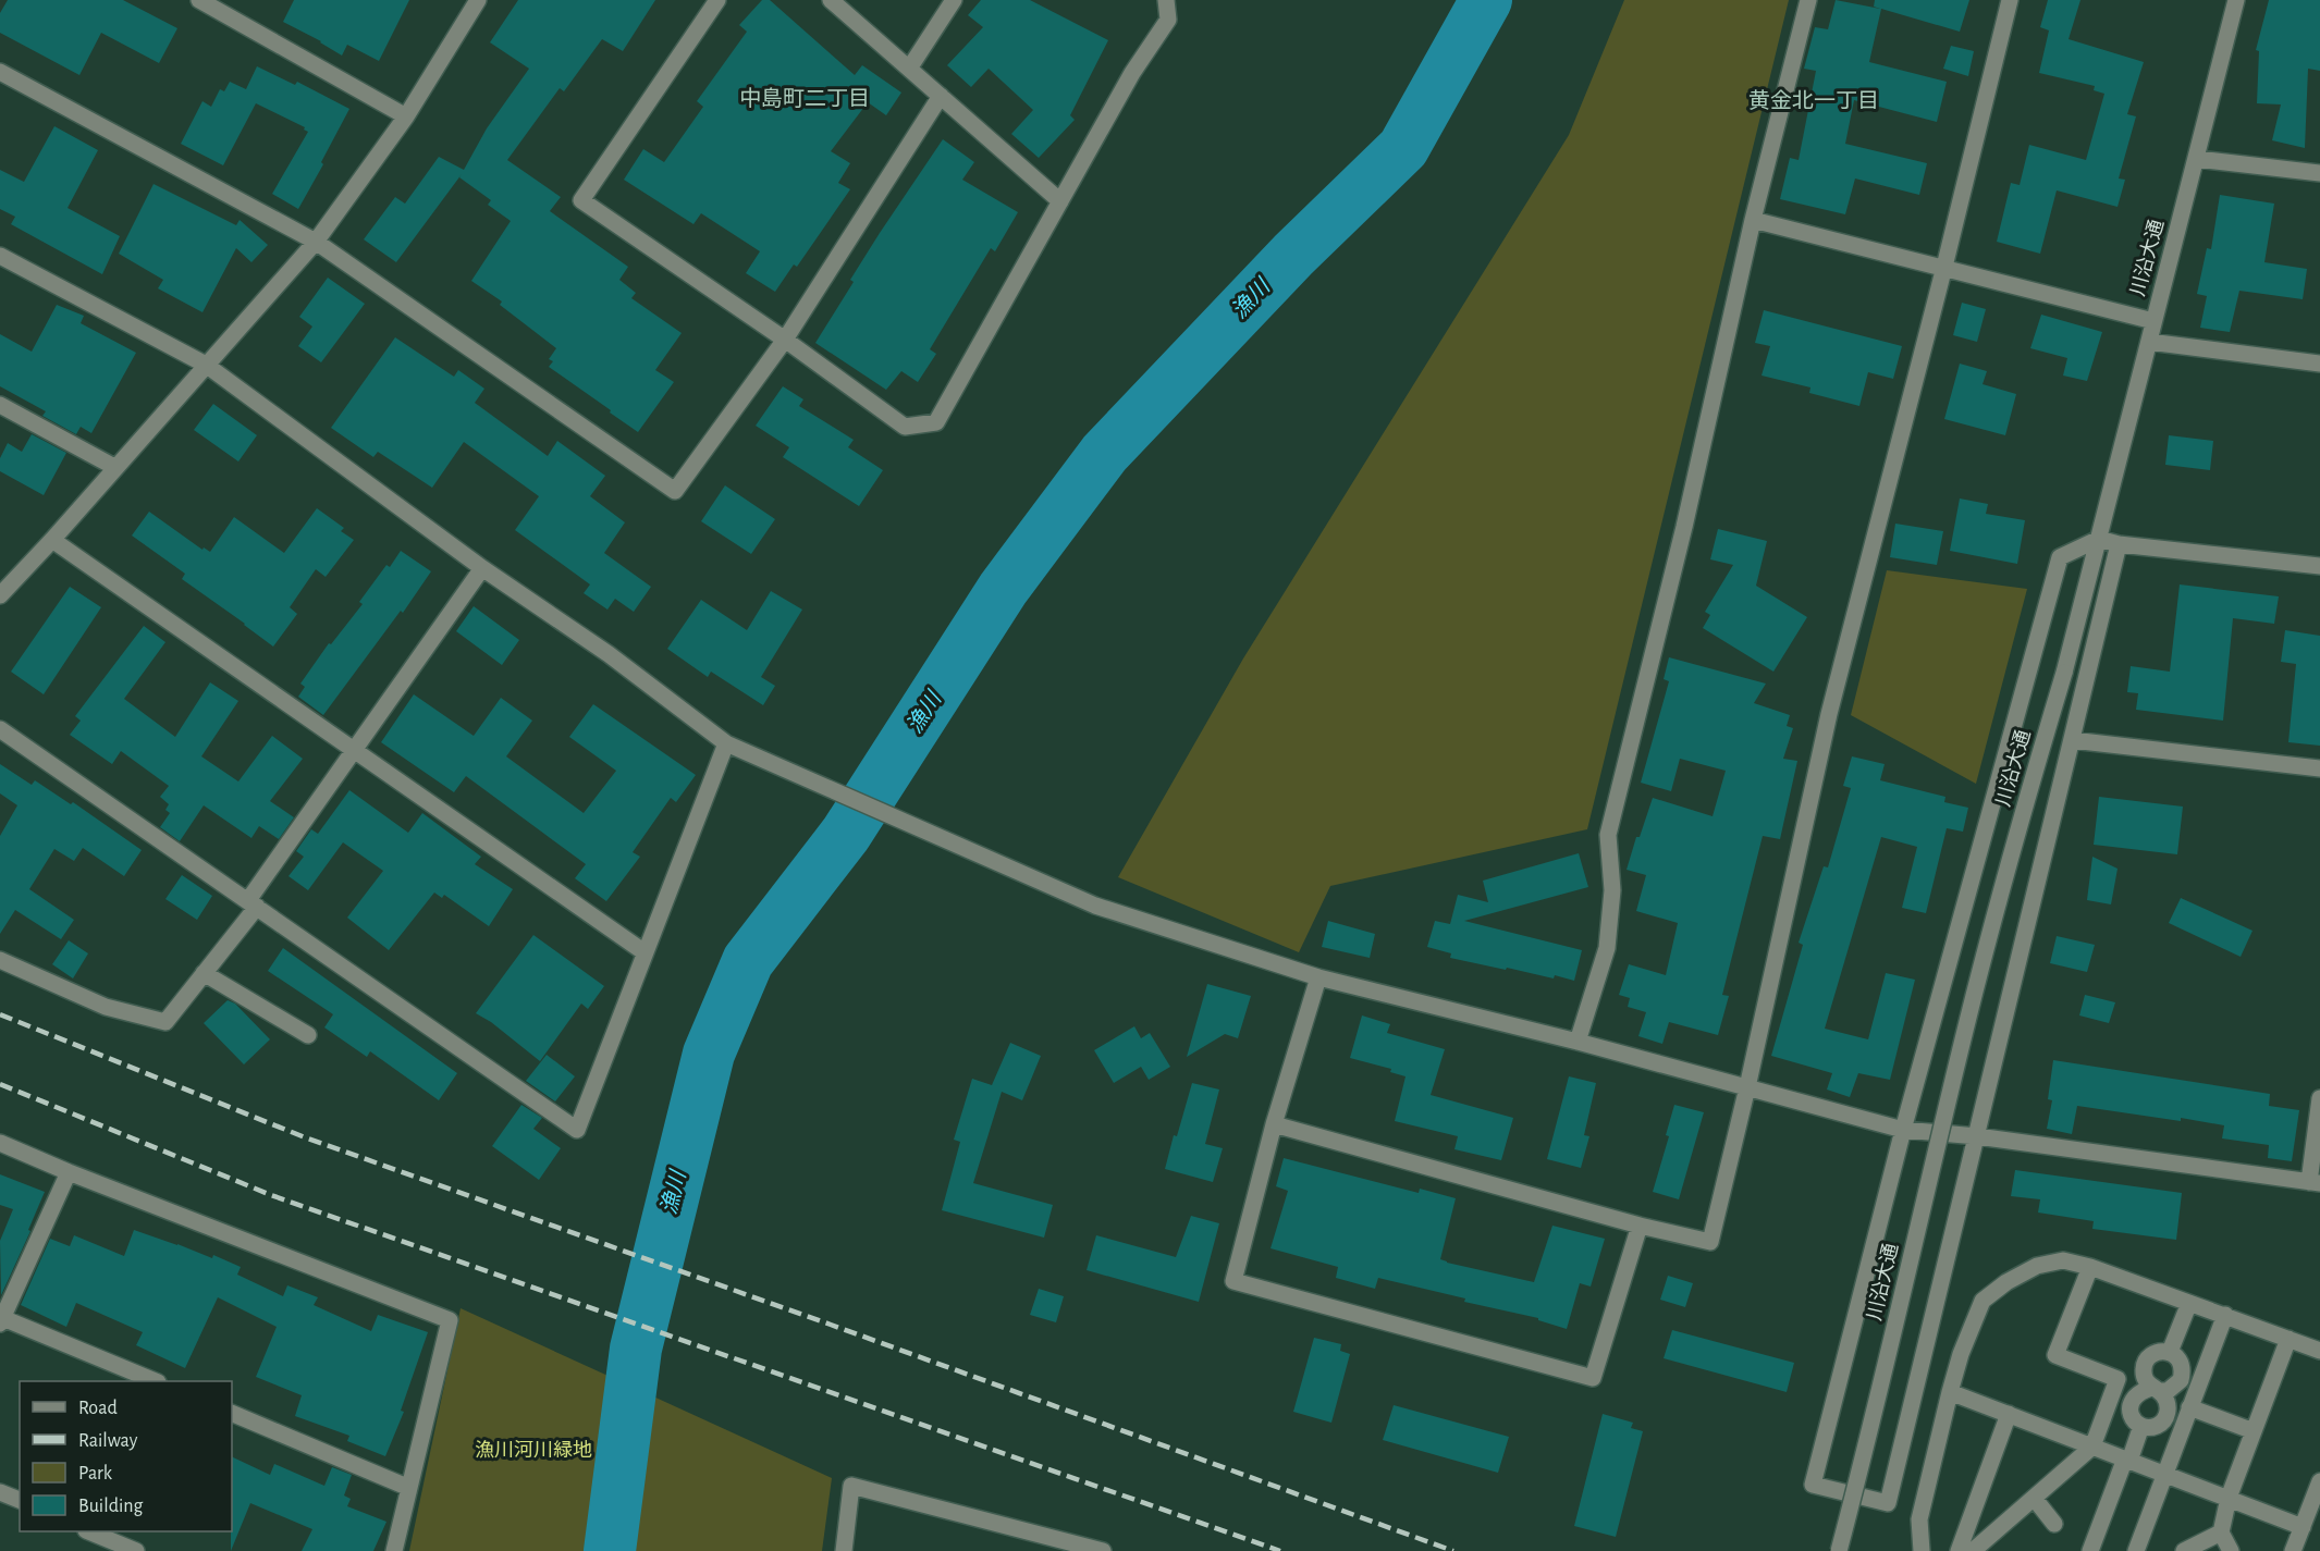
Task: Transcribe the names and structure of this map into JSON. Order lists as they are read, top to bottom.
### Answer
{
  "streets": {
    "street": ["川沿大通"]
  },
  "districts": ["中島町二丁目", "黄金北一丁目"],
  "water": ["漁川"],
  "parks": ["漁川河川緑地"],
  "legend": [
    "Road",
    "Railway",
    "Park",
    "Building"
  ]
}
